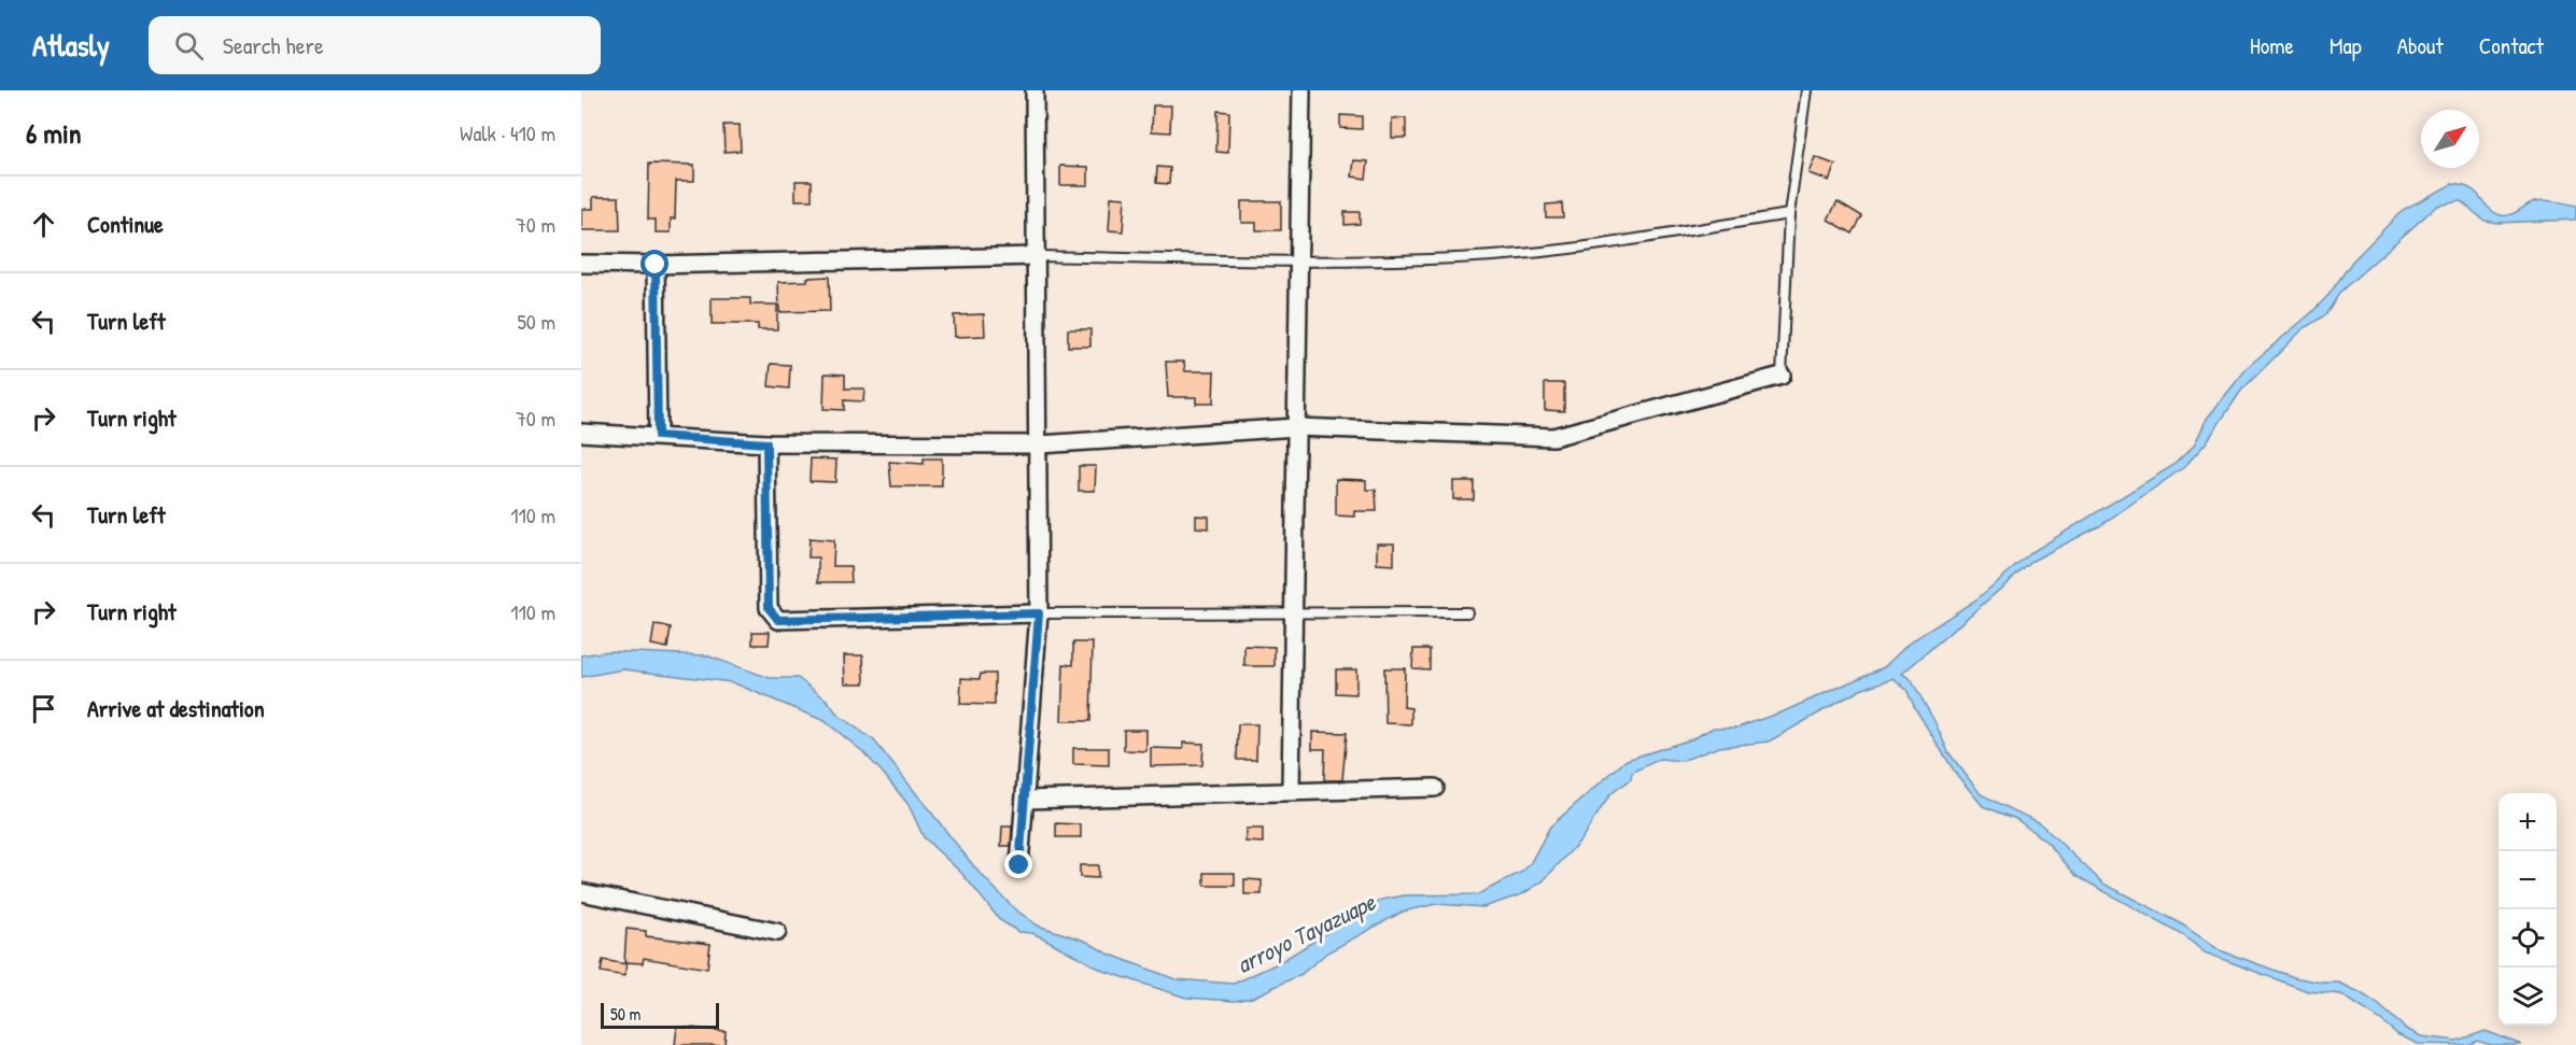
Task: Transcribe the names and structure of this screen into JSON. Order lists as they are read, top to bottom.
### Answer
{
  "water": ["arroyo Tayazuape"],
  "scale_bar": "50 m",
  "north": "top right",
  "page": {
    "header": "Atlasly",
    "search": "Search here",
    "nav": [
      "Home",
      "Map",
      "About",
      "Contact"
    ],
    "heading": ["6 min", "Walk · 410 m"],
    "list": [
      ["Continue", "70 m"],
      ["Turn left", "50 m"],
      ["Turn right", "70 m"],
      ["Turn left", "110 m"],
      ["Turn right", "110 m"],
      "Arrive at destination"
    ],
    "map_buttons": ["+", "−"],
    "scale": "50 m"
  }
}
